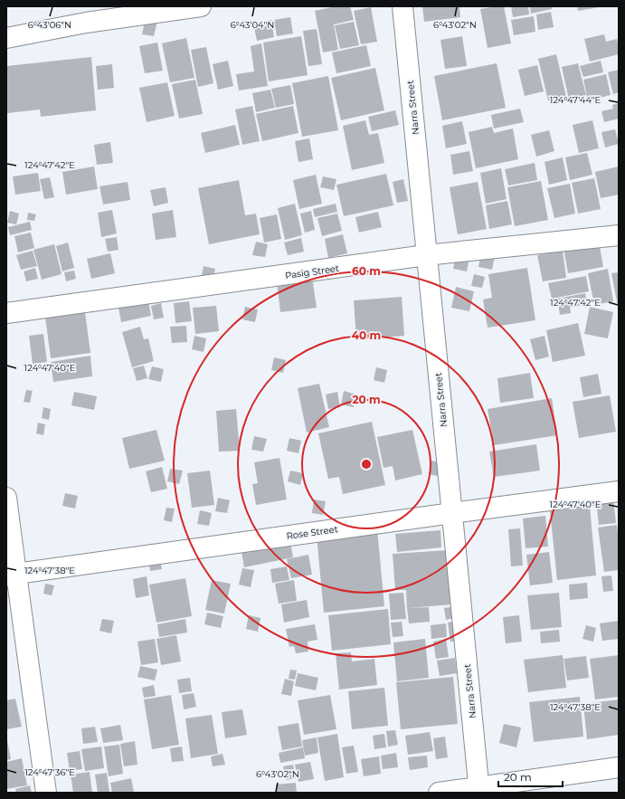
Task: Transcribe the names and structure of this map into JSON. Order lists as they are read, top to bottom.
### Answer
{
  "streets": {
    "street": ["Narra Street", "Pasig Street", "Rose Street"]
  },
  "crossings": [
    ["Narra Street", "Pasig Street"],
    ["Narra Street", "Rose Street"]
  ],
  "scale_bar": "20 m",
  "coordinates": [
    "6°43'06\"N",
    "6°43'04\"N",
    "6°43'02\"N",
    "124°47'44\"E",
    "124°47'42\"E",
    "124°47'40\"E",
    "124°47'38\"E",
    "124°47'36\"E"
  ],
  "rings": ["60 m", "40 m", "20 m"]
}
